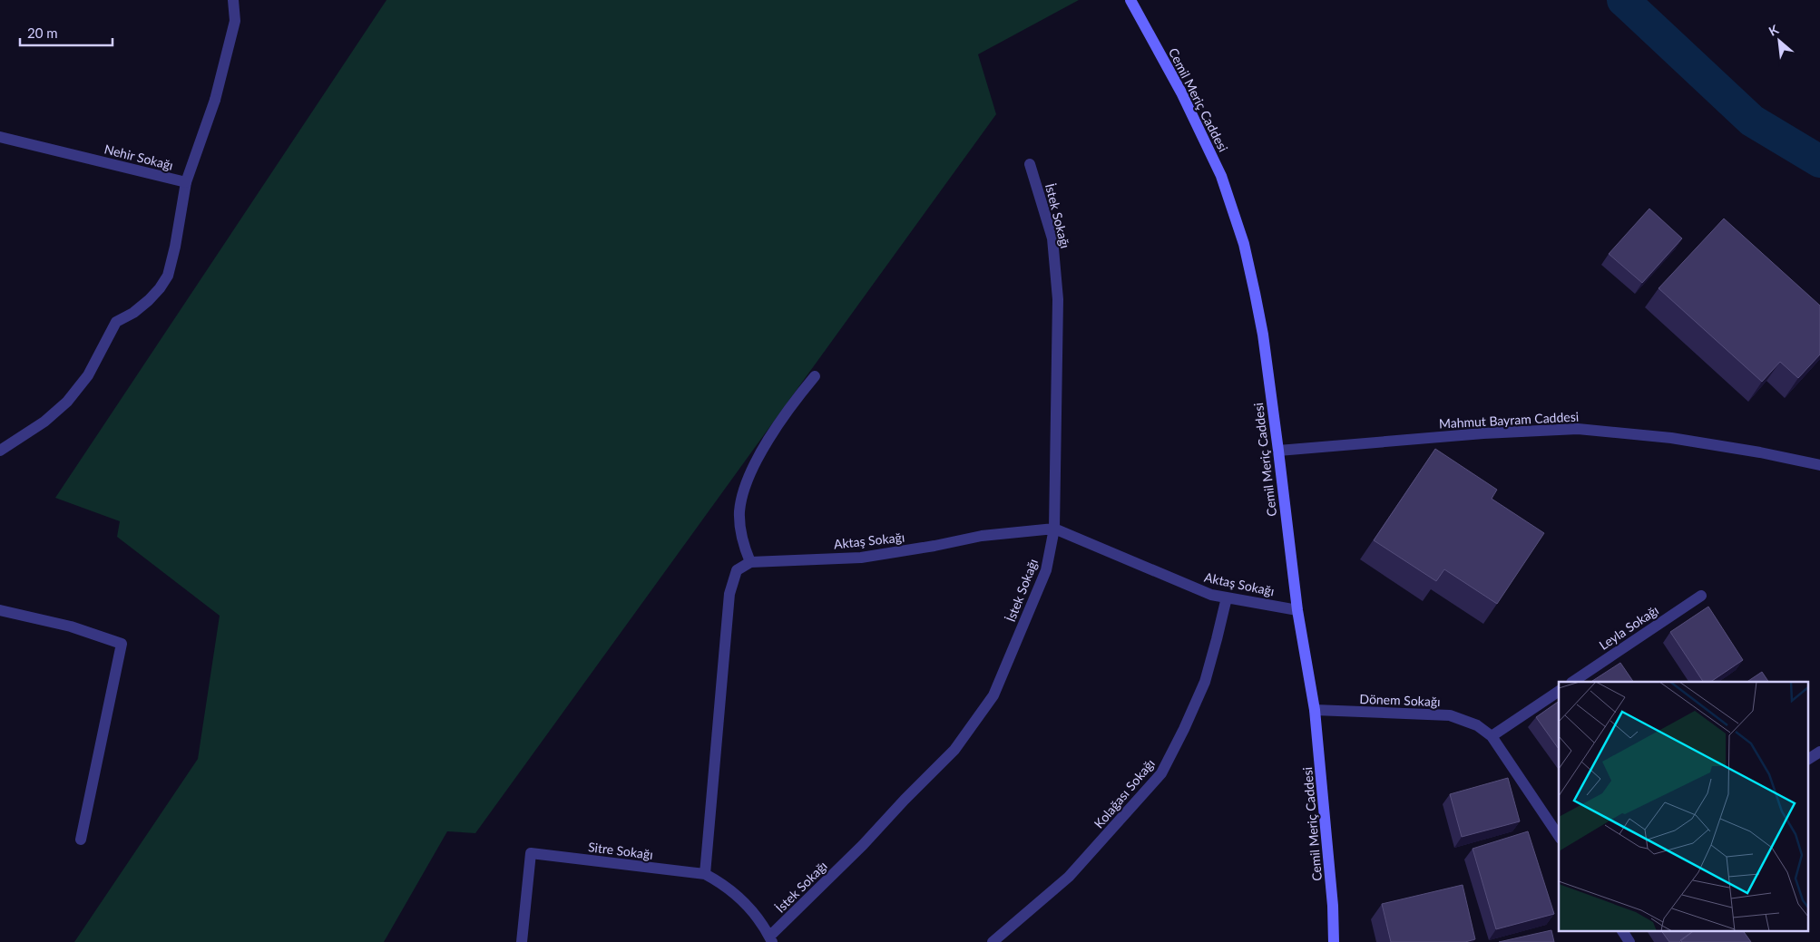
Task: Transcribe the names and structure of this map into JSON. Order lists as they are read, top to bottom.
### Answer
{
  "streets": {
    "main road": ["Cemil Meriç Caddesi"],
    "street": [
      "Nehir Sokağı",
      "İstek Sokağı",
      "Mahmut Bayram Caddesi",
      "Aktaş Sokağı",
      "Leyla Sokağı",
      "Dönem Sokağı",
      "Kolağası Sokağı",
      "Sitre Sokağı"
    ]
  },
  "crossings": [
    ["Cemil Meriç Caddesi", "Mahmut Bayram Caddesi"],
    ["Cemil Meriç Caddesi", "Aktaş Sokağı"],
    ["Cemil Meriç Caddesi", "Dönem Sokağı"],
    ["İstek Sokağı", "Aktaş Sokağı"],
    ["İstek Sokağı", "Sitre Sokağı"],
    ["Aktaş Sokağı", "Kolağası Sokağı"]
  ],
  "scale_bar": "20 m",
  "north": "top left"
}
